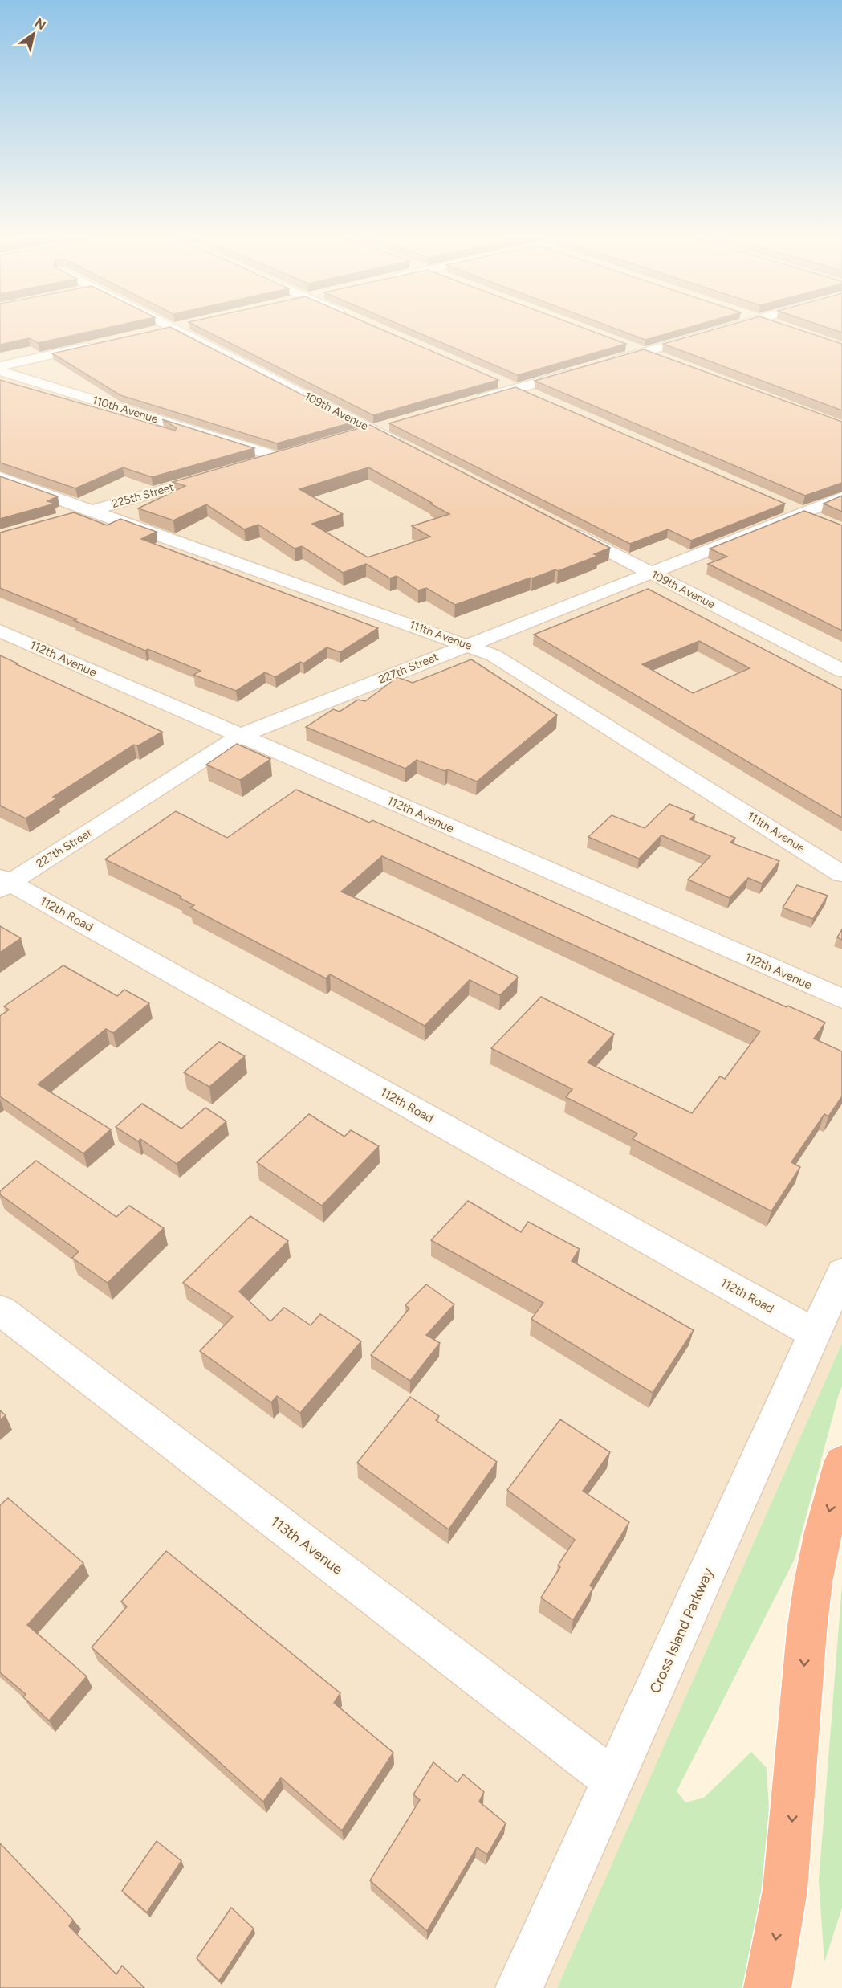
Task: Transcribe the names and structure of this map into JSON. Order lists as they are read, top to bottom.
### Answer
{
  "streets": {
    "street": [
      "110th Avenue",
      "109th Avenue",
      "225th Street",
      "111th Avenue",
      "112th Avenue",
      "227th Street",
      "112th Road",
      "113th Avenue",
      "Cross Island Parkway"
    ]
  },
  "crossings": [
    ["109th Avenue", "227th Street"],
    ["225th Street", "111th Avenue"],
    ["111th Avenue", "227th Street"],
    ["112th Avenue", "227th Street"],
    ["227th Street", "112th Road"],
    ["112th Road", "Cross Island Parkway"],
    ["113th Avenue", "Cross Island Parkway"]
  ],
  "north": "top right"
}
